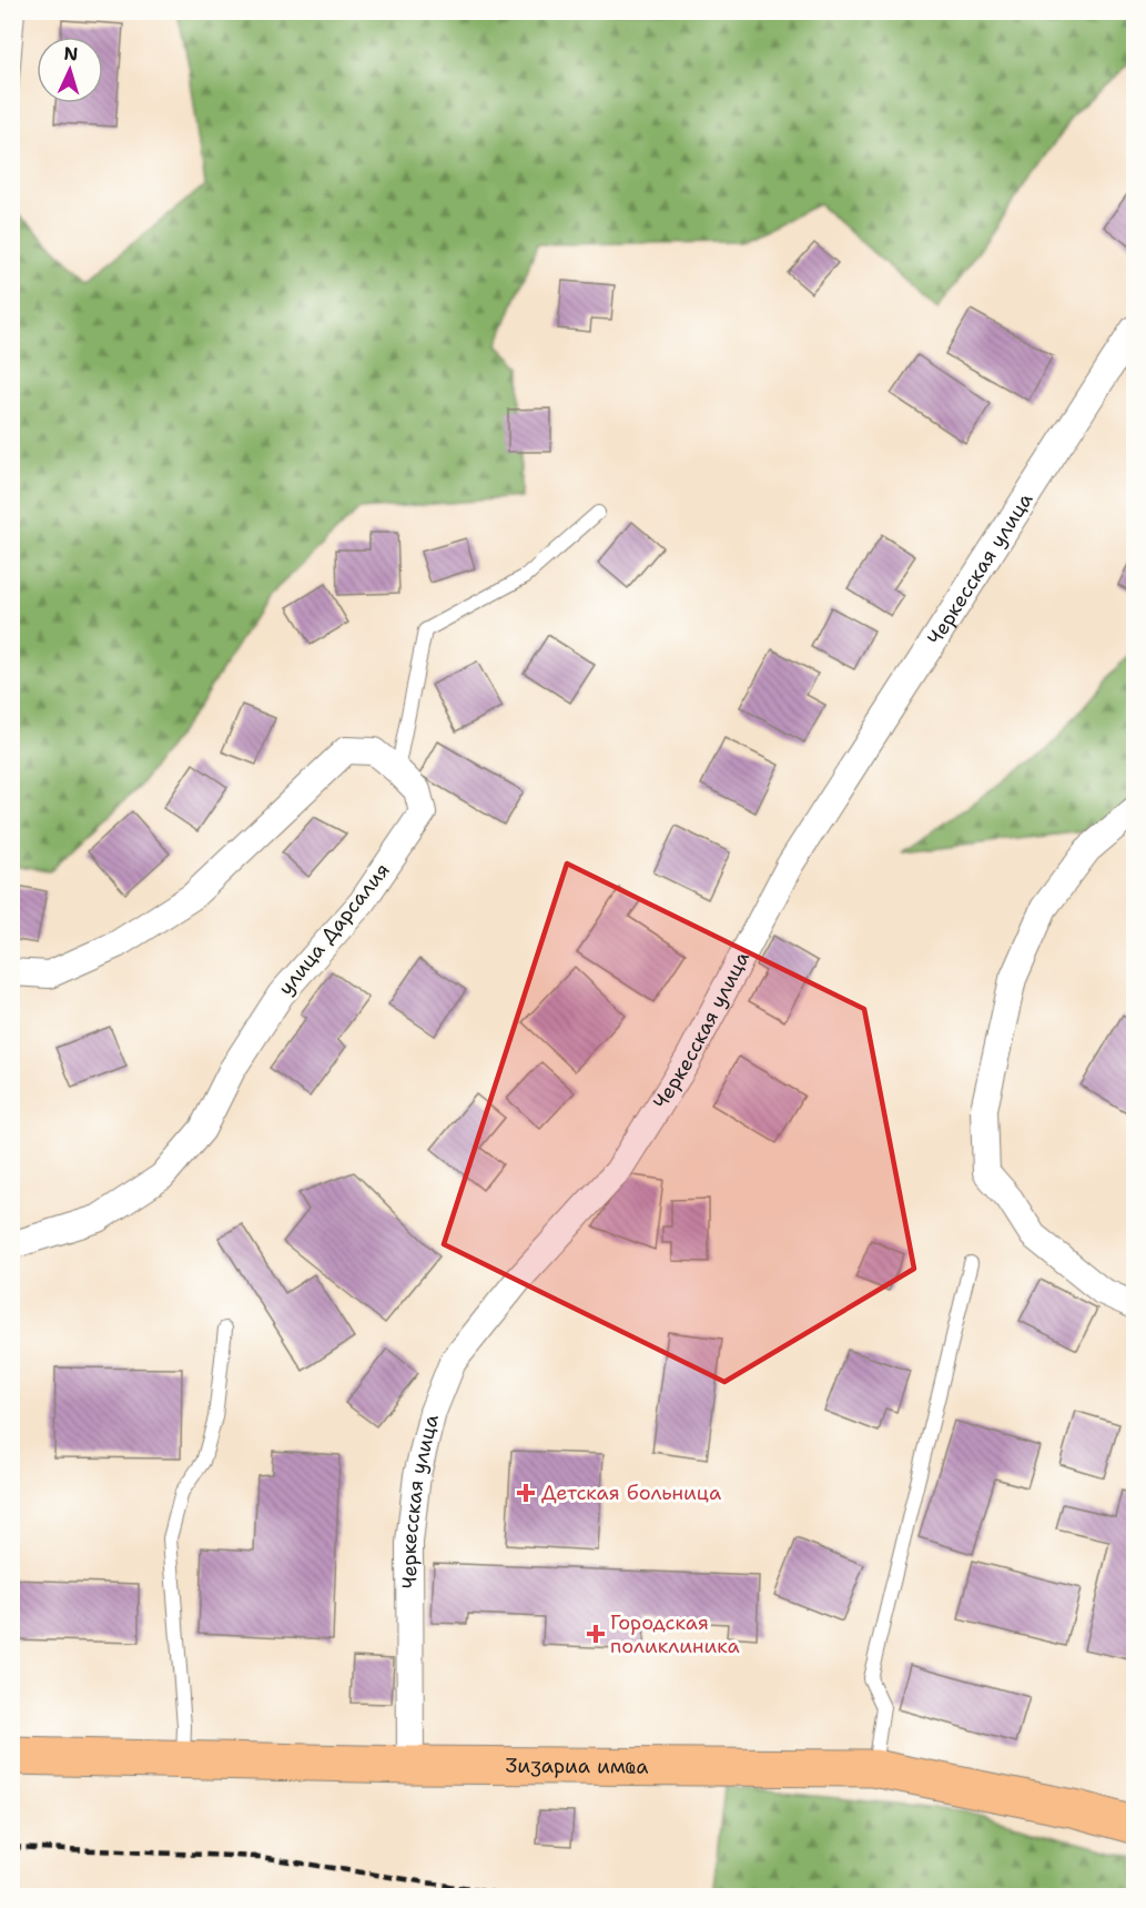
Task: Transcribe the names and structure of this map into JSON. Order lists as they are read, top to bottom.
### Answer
{
  "streets": {
    "highway": ["Ӡиӡариа имҩа"],
    "street": ["Черкесская улица", "улица Дарсалия"]
  },
  "crossings": [
    ["Черкесская улица", "Ӡиӡариа имҩа"]
  ],
  "places": {
    "health": ["Детская больница", "Городская поликлиника"]
  },
  "north": "top"
}
